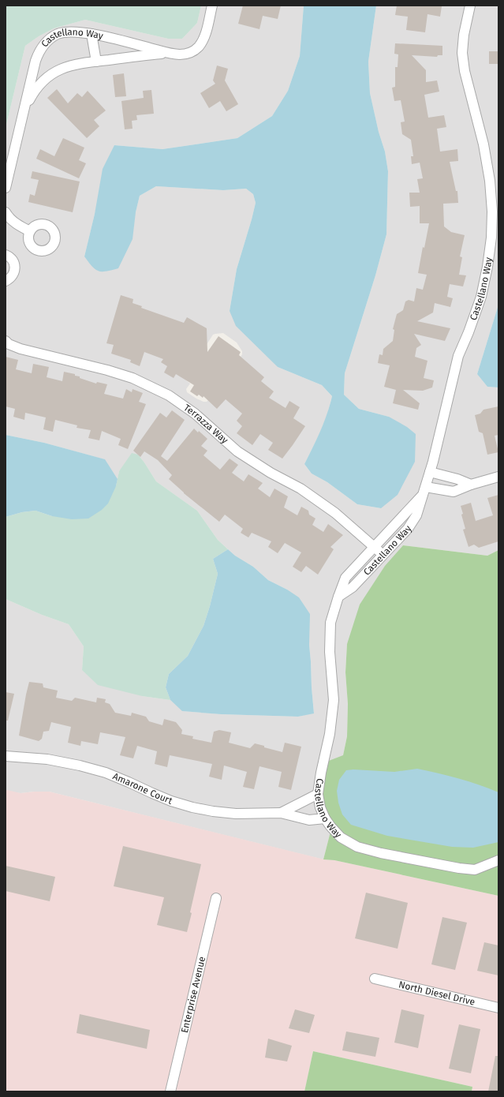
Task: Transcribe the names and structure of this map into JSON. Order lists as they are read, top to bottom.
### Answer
{
  "streets": {
    "street": [
      "Castellano Way",
      "Terrazza Way",
      "Amarone Court",
      "North Diesel Drive",
      "Enterprise Avenue"
    ]
  },
  "crossings": [
    ["Castellano Way", "Terrazza Way"]
  ]
}
